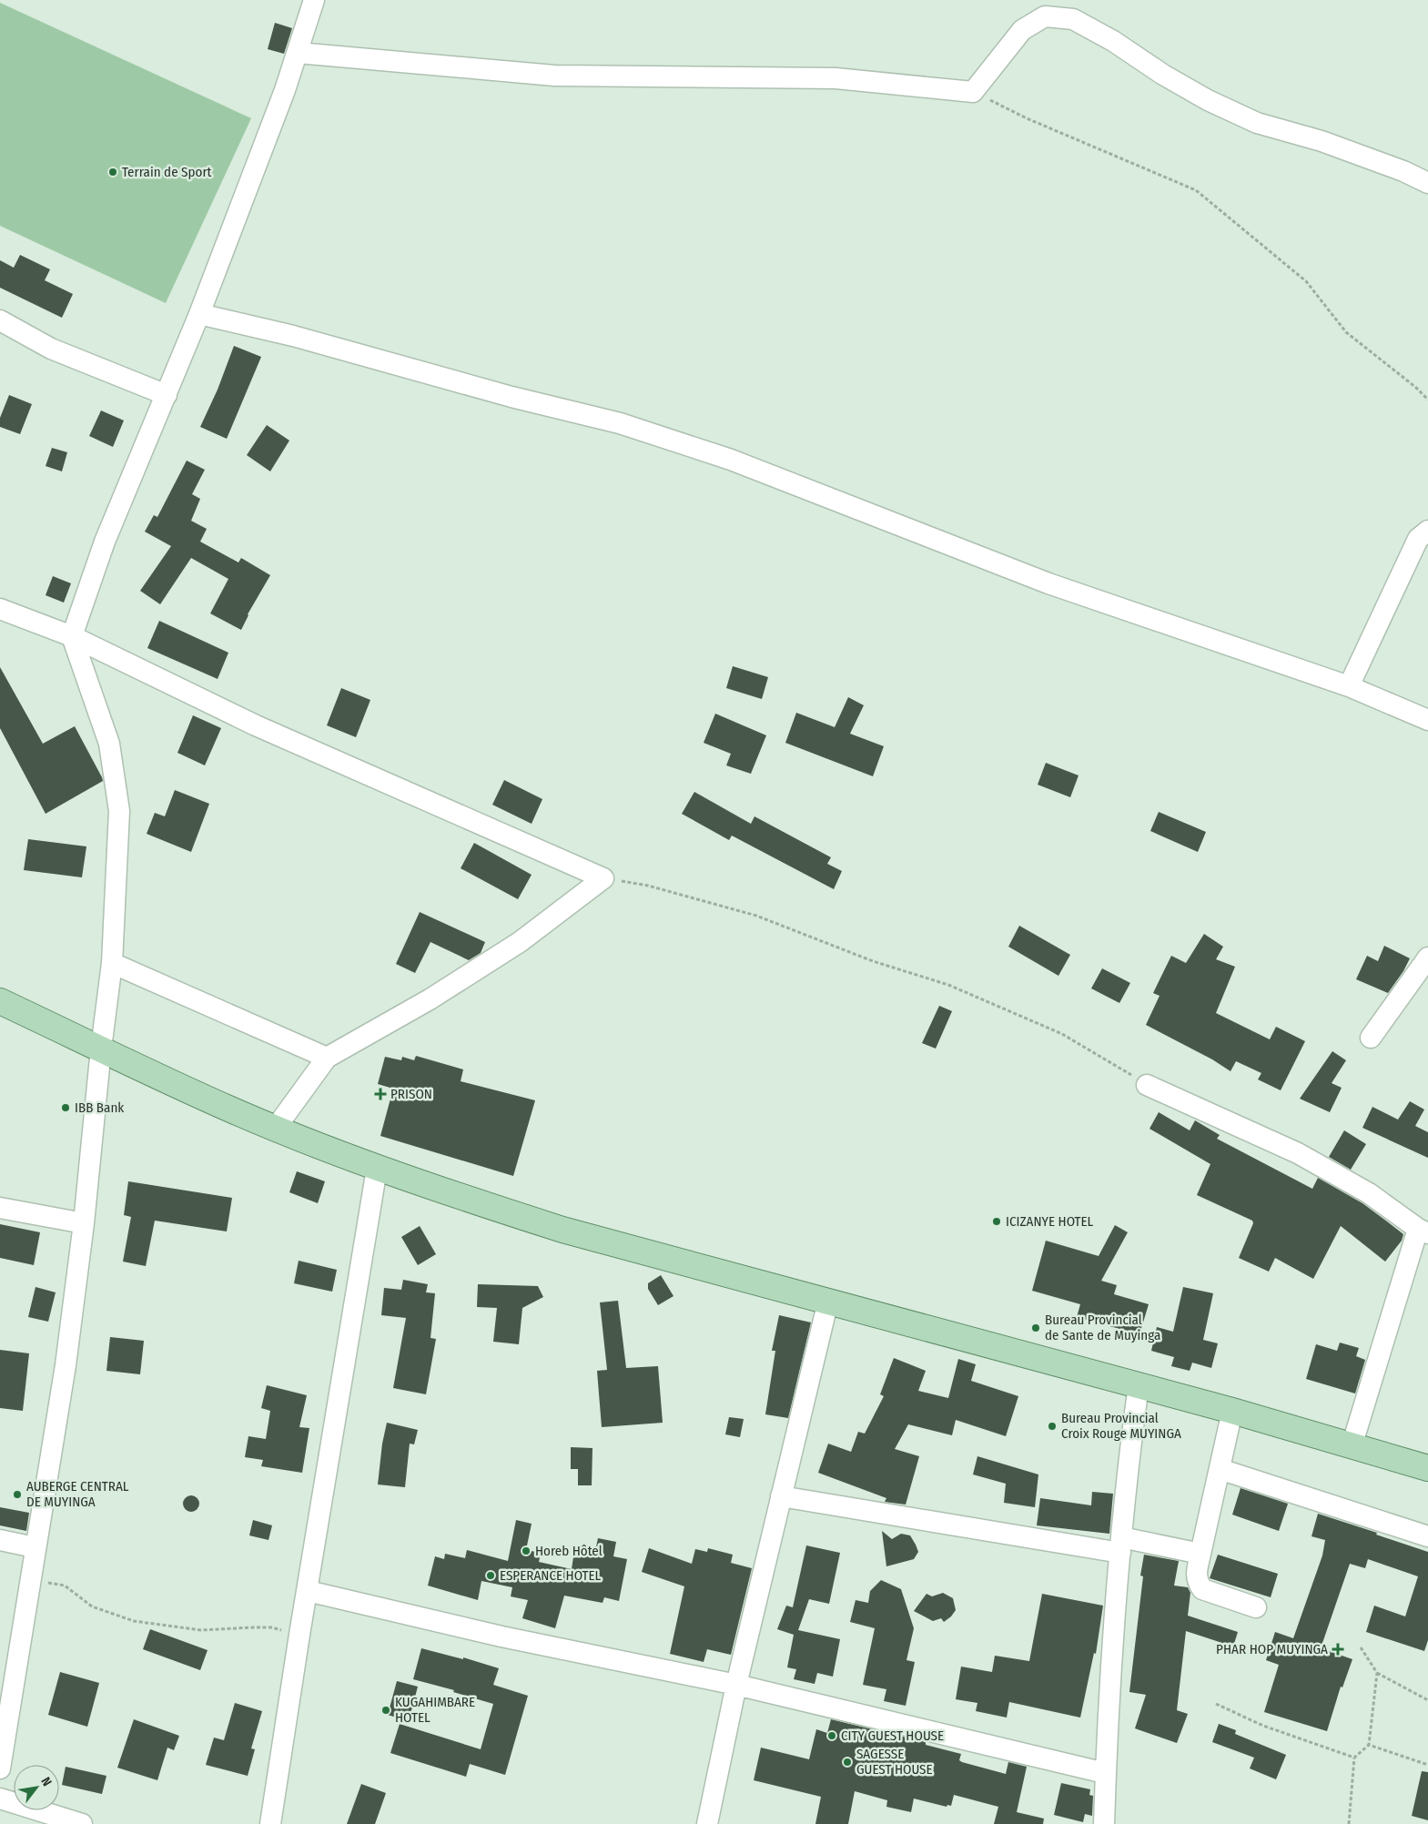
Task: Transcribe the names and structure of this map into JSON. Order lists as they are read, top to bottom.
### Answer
{
  "places": {
    "other": [
      "Terrain de Sport",
      "IBB Bank",
      "ICIZANYE HOTEL",
      "Bureau Provincial de Sante de Muyinga",
      "Bureau Provincial Croix Rouge MUYINGA",
      "AUBERGE CENTRAL DE MUYINGA",
      "Horeb Hôtel",
      "ESPERANCE HOTEL",
      "KUGAHIMBARE HOTEL",
      "CITY GUEST HOUSE",
      "SAGESSE GUEST HOUSE"
    ],
    "health": ["PRISON", "PHAR HOP MUYINGA"]
  },
  "north": "top right"
}
